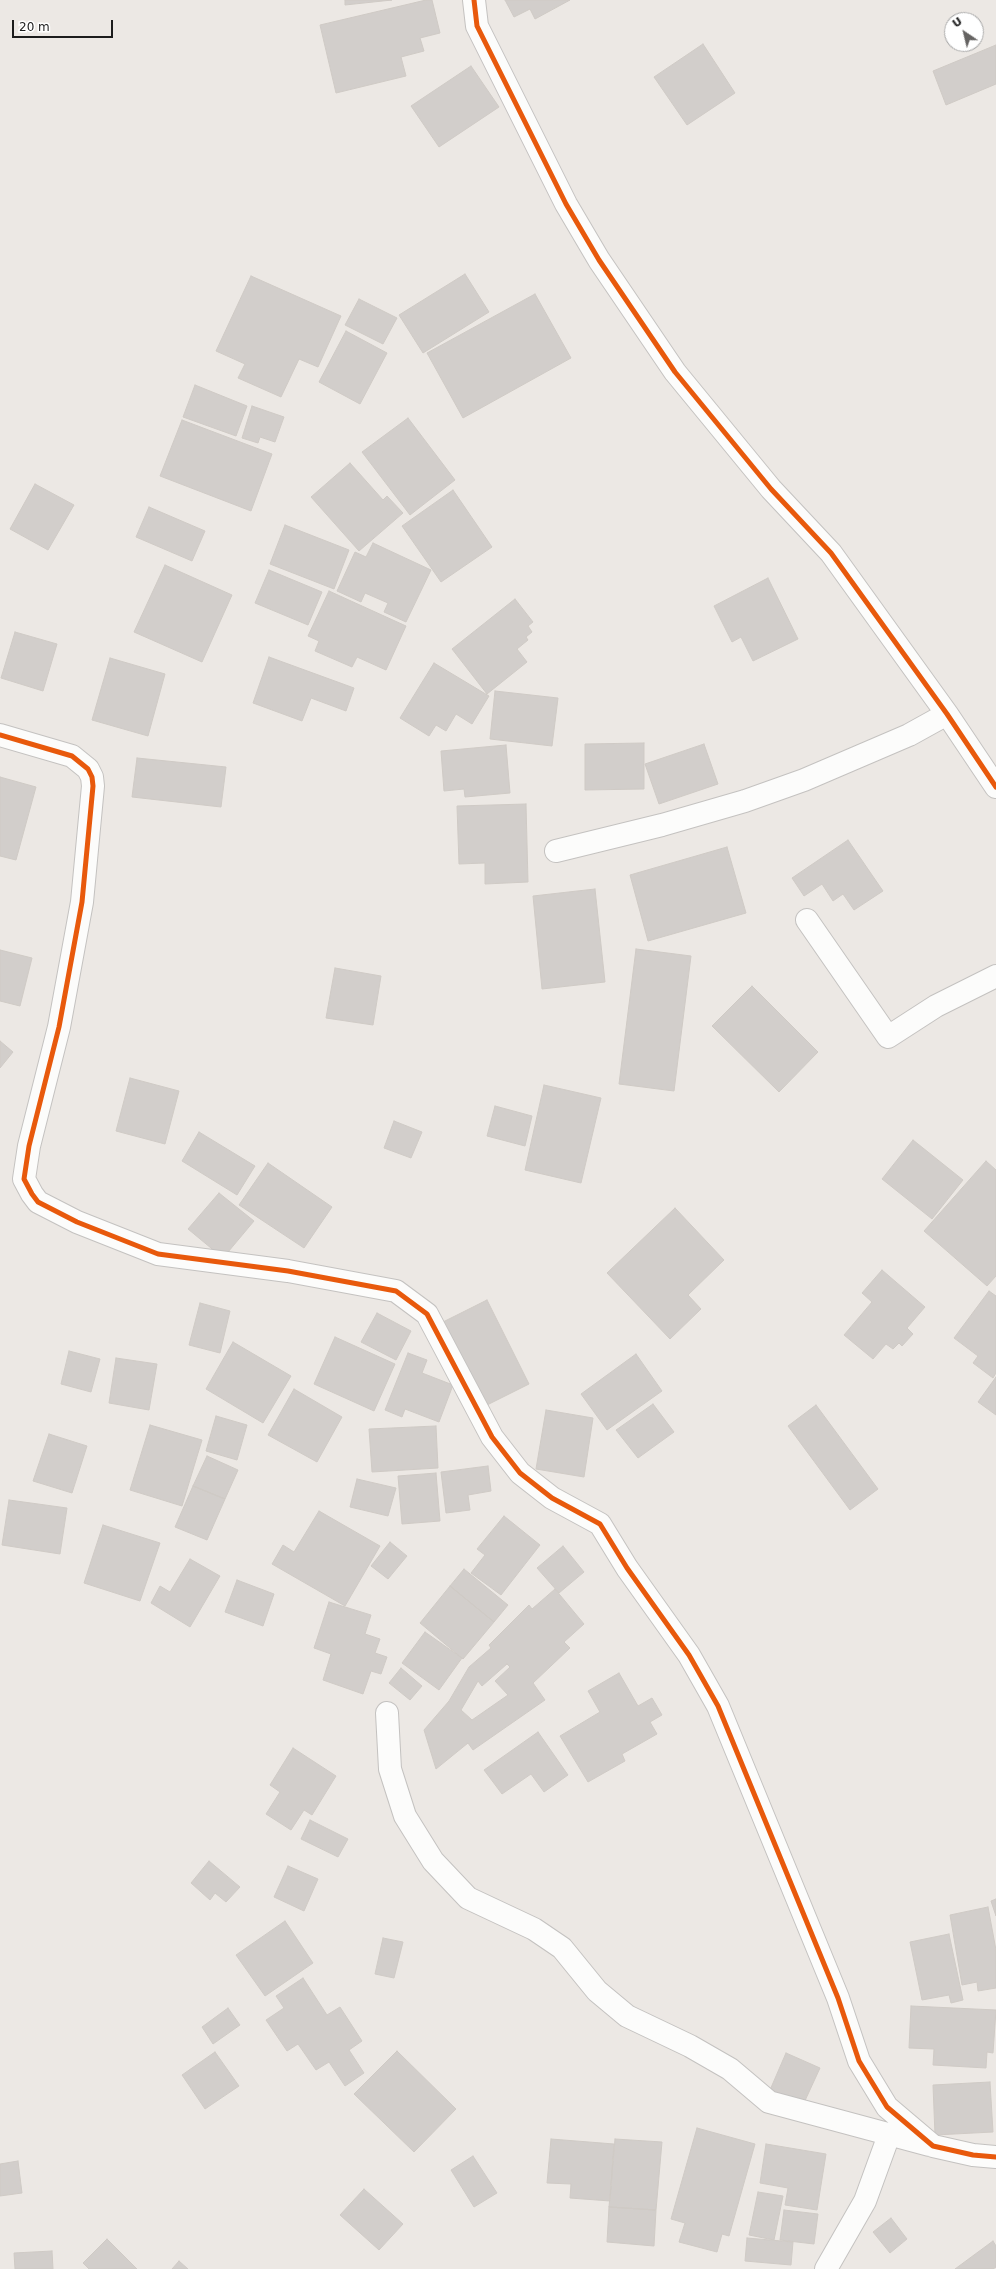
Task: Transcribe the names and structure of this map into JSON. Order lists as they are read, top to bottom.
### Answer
{
  "scale_bar": "20 m",
  "north": "top left"
}
